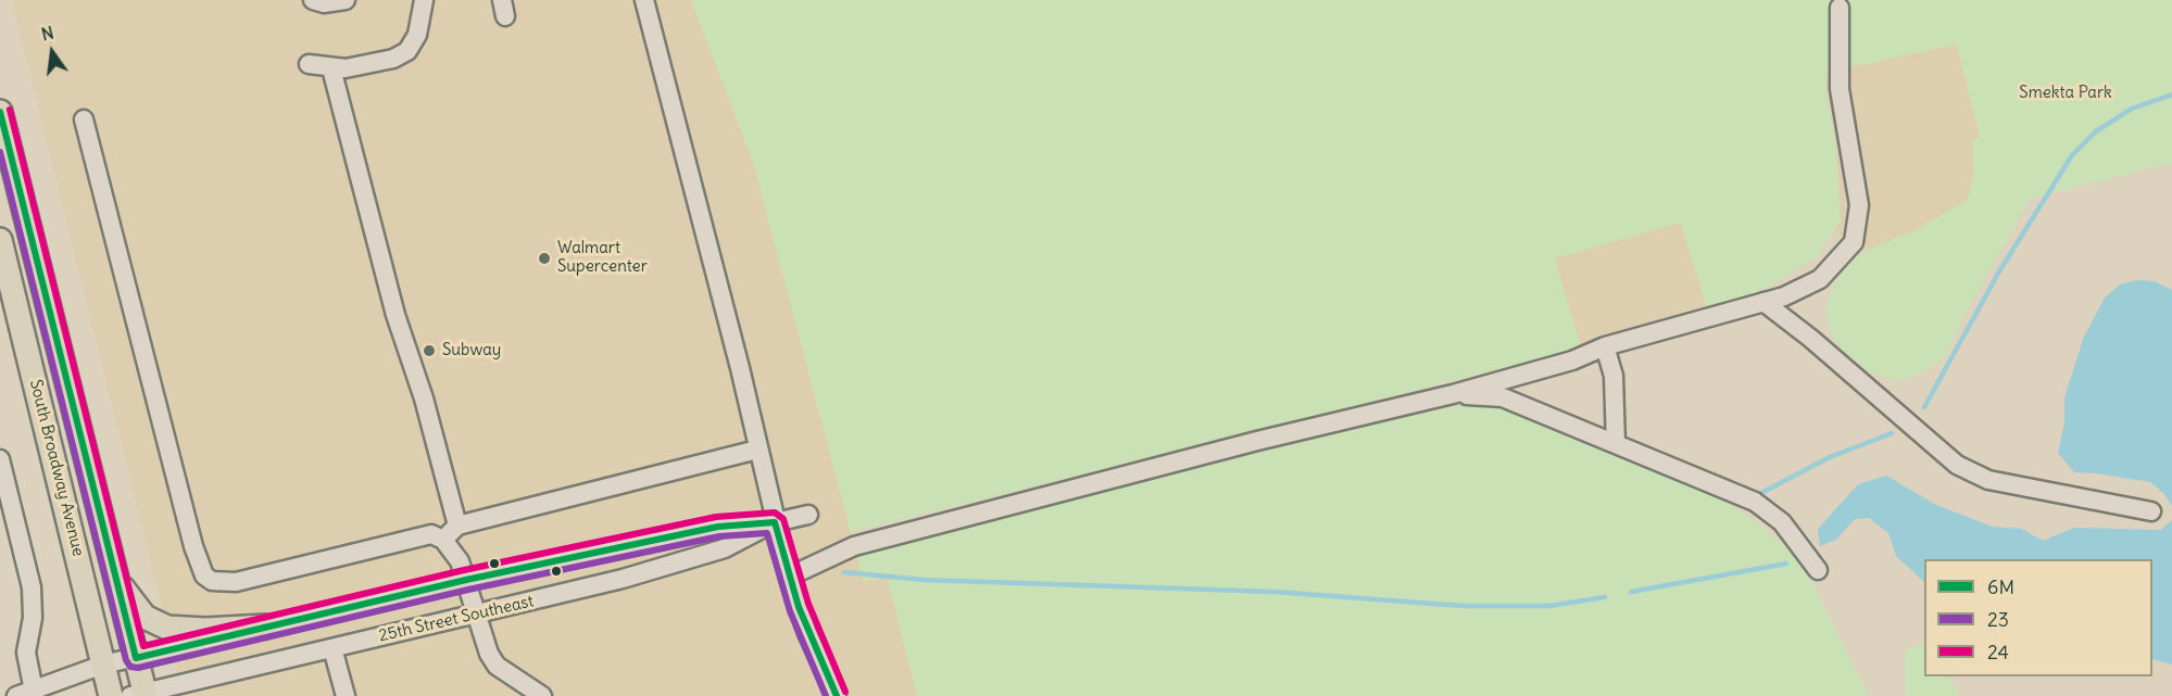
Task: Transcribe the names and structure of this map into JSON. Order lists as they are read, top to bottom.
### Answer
{
  "streets": {
    "main road": ["South Broadway Avenue"],
    "street": ["25th Street Southeast"]
  },
  "crossings": [
    ["South Broadway Avenue", "25th Street Southeast"]
  ],
  "parks": ["Smekta Park"],
  "places": ["Walmart Supercenter", "Subway"],
  "lines": ["transit line 24", "transit line 6M", "transit line 23"],
  "legend": ["6M", "23", "24"],
  "north": "top"
}
